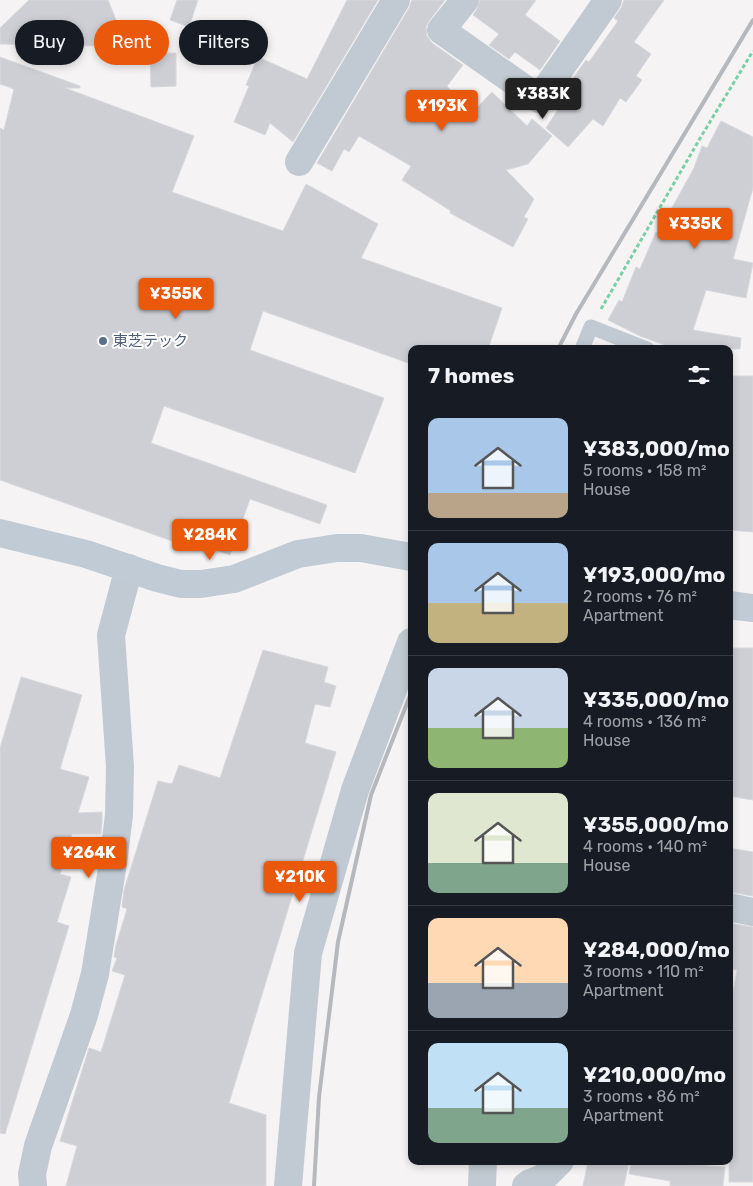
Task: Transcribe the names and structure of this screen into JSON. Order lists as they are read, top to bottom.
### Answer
{
  "places": ["東芝テック"],
  "page": {
    "chip": ["Buy", "Rent", "Filters"],
    "price": [
      "¥383K",
      "¥193K",
      "¥335K",
      "¥355K",
      "¥284K",
      "¥264K",
      "¥210K"
    ],
    "heading": "7 homes",
    "list": [
      {
        "name": "¥383,000/mo",
        "note": "5 rooms · 158 m² · House"
      },
      {
        "name": "¥193,000/mo",
        "note": "2 rooms · 76 m² · Apartment"
      },
      {
        "name": "¥335,000/mo",
        "note": "4 rooms · 136 m² · House"
      },
      {
        "name": "¥355,000/mo",
        "note": "4 rooms · 140 m² · House"
      },
      {
        "name": "¥284,000/mo",
        "note": "3 rooms · 110 m² · Apartment"
      },
      {
        "name": "¥210,000/mo",
        "note": "3 rooms · 86 m² · Apartment"
      }
    ]
  }
}
